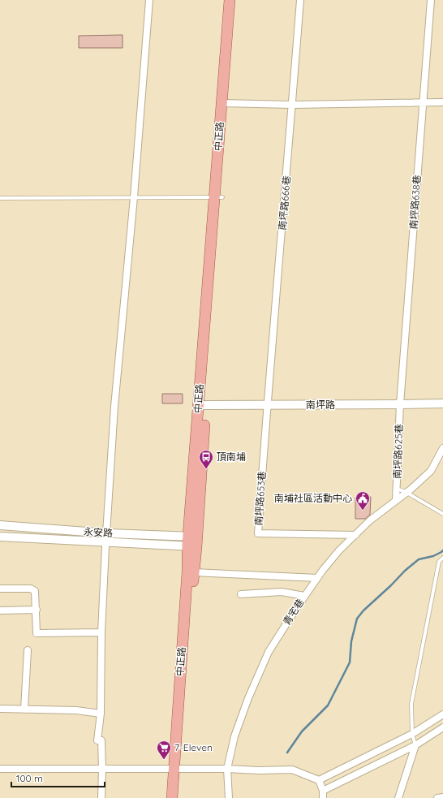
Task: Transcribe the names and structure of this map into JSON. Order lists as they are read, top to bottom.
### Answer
{
  "streets": {
    "main road": ["中正路"],
    "street": [
      "南坪路638巷",
      "南坪路666巷",
      "南坪路",
      "南坪路625巷",
      "南坪路653巷",
      "永安路",
      "青宅巷"
    ]
  },
  "crossings": [
    ["中正路", "南坪路"],
    ["中正路", "永安路"],
    ["南坪路638巷", "南坪路"],
    ["南坪路638巷", "南坪路625巷"],
    ["南坪路666巷", "南坪路"],
    ["南坪路666巷", "南坪路653巷"],
    ["南坪路", "南坪路625巷"],
    ["南坪路", "南坪路653巷"],
    ["南坪路625巷", "青宅巷"],
    ["南坪路653巷", "青宅巷"]
  ],
  "places": {
    "bus stop": ["頂南埔"],
    "public building": ["南埔社區活動中心"],
    "supermarket": ["7-Eleven"]
  },
  "scale_bar": "100 m"
}
